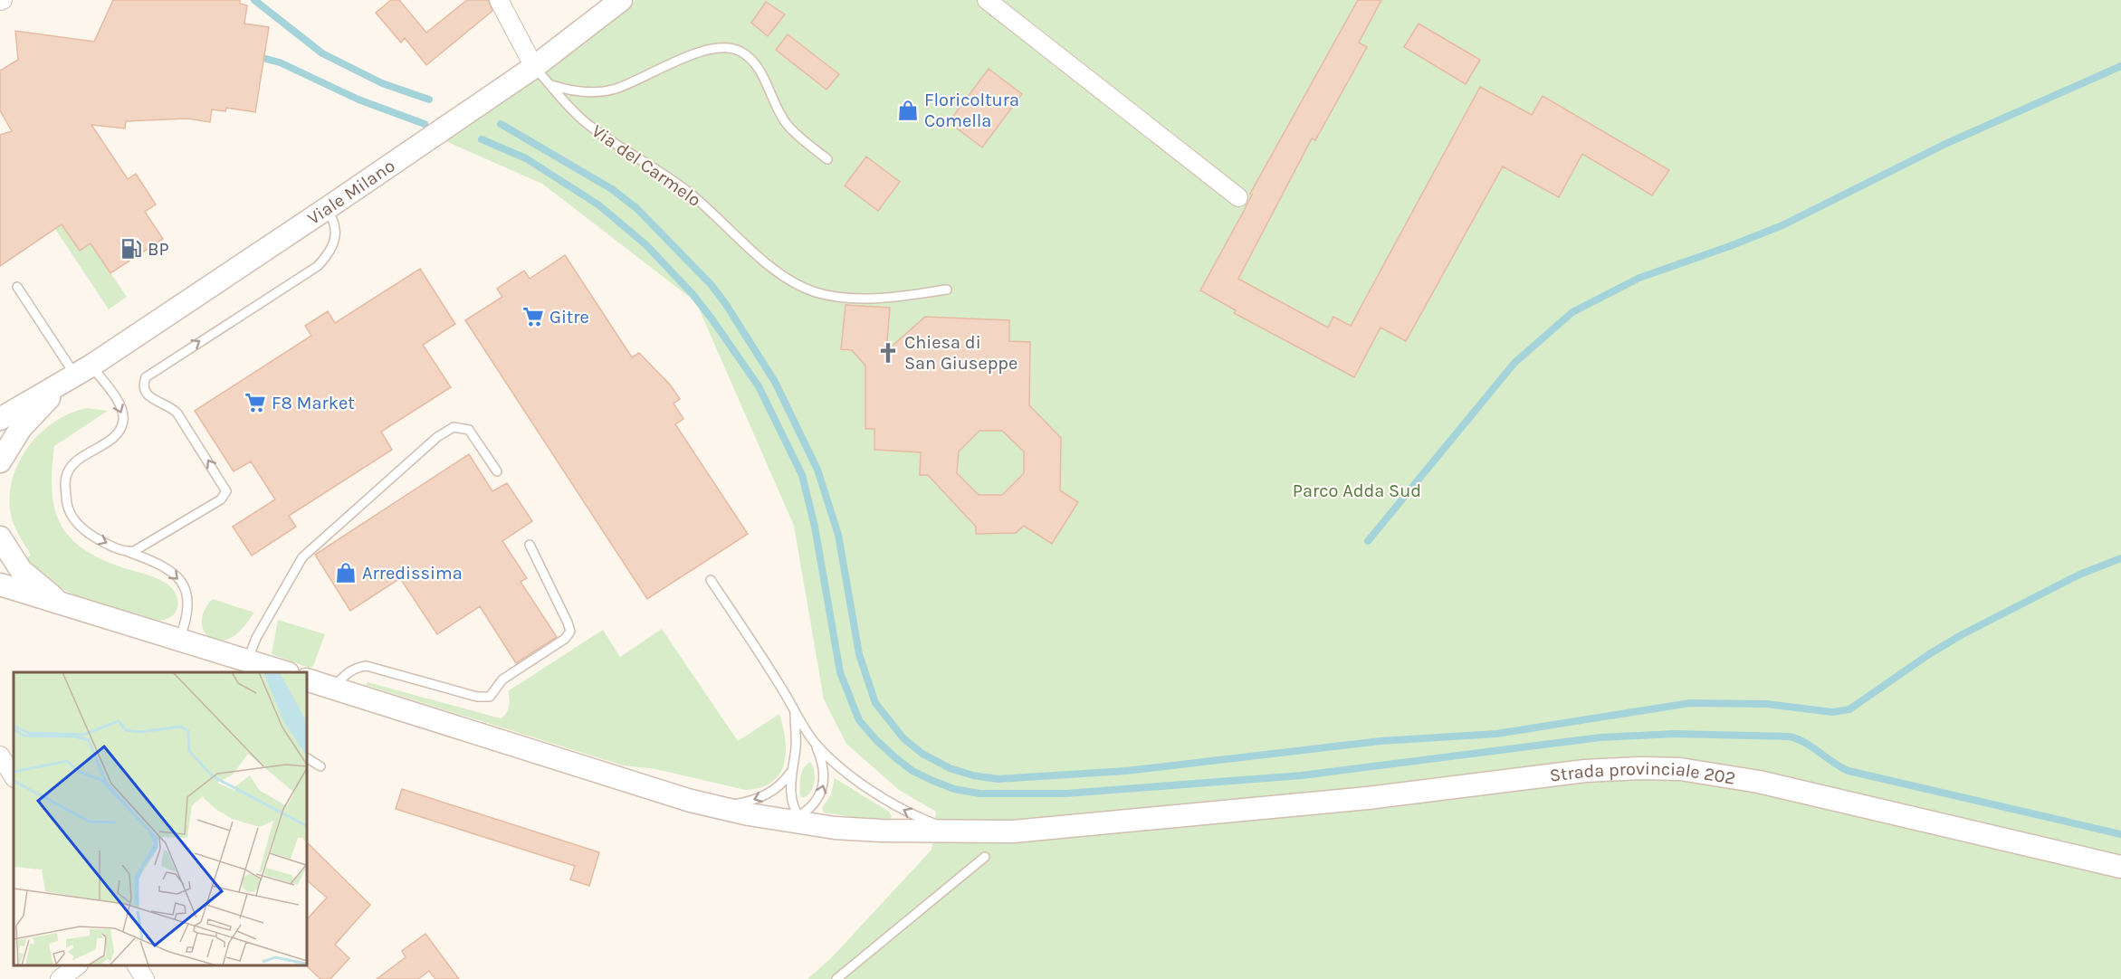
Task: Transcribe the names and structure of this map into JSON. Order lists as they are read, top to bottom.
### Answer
{
  "streets": {
    "street": ["Viale Milano", "Strada provinciale 202"],
    "lane": ["Via del Carmelo"]
  },
  "crossings": [
    ["Via del Carmelo", "Viale Milano"]
  ],
  "parks": ["Parco Adda Sud"],
  "places": {
    "shop": ["Floricoltura Comella", "Arredissima"],
    "fuel station": ["BP"],
    "supermarket": ["Gitre", "F8 Market"],
    "church": ["Chiesa di San Giuseppe"]
  }
}
